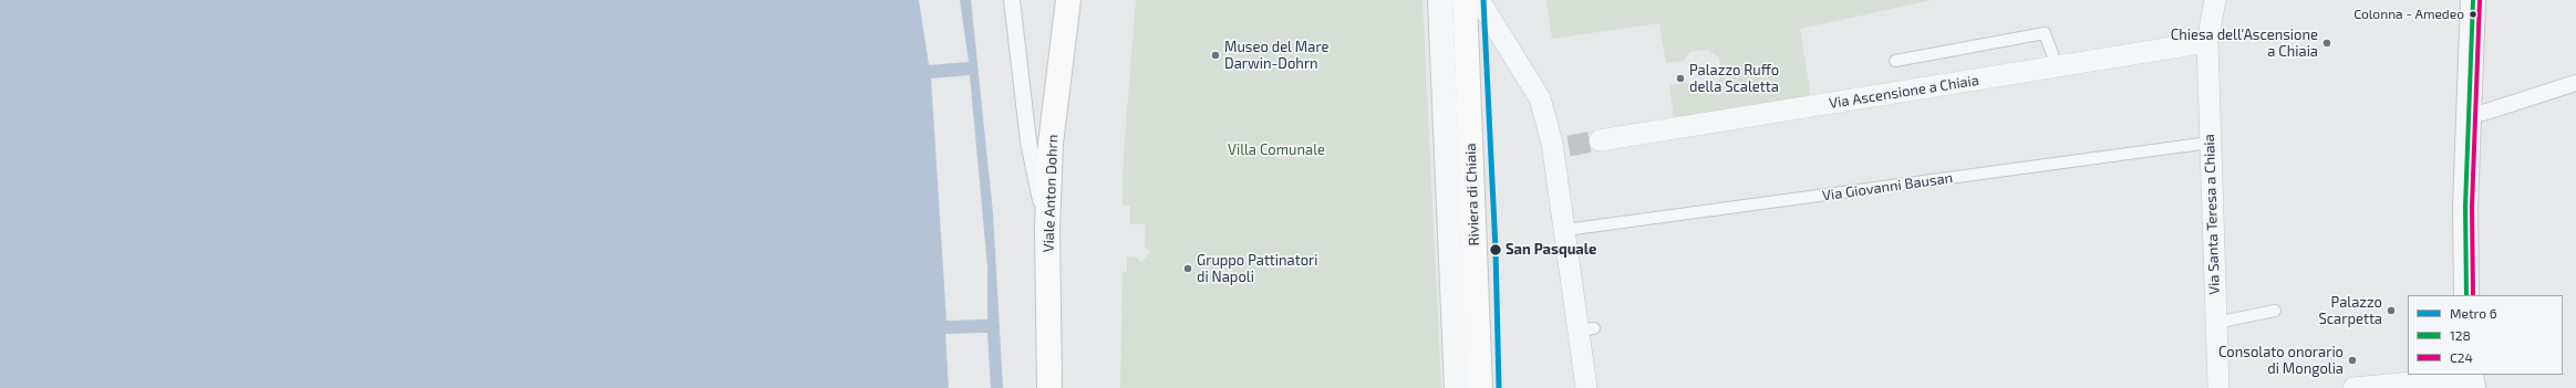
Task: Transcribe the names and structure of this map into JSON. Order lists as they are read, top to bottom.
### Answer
{
  "streets": {
    "main road": ["Viale Anton Dohrn", "Riviera di Chiaia"],
    "street": ["Via Ascensione a Chiaia", "Via Santa Teresa a Chiaia"],
    "lane": ["Via Giovanni Bausan"]
  },
  "crossings": [
    ["Via Ascensione a Chiaia", "Via Santa Teresa a Chiaia"],
    ["Via Giovanni Bausan", "Via Santa Teresa a Chiaia"]
  ],
  "parks": ["Villa Comunale"],
  "places": [
    "Colonna - Amedeo",
    "Chiesa dell'Ascensione a Chiaia",
    "Museo del Mare Darwin-Dohrn",
    "Palazzo Ruffo della Scaletta",
    "San Pasquale",
    "Gruppo Pattinatori di Napoli",
    "Palazzo Scarpetta",
    "Consolato onorario di Mongolia"
  ],
  "lines": ["metro line 6", "transit line 128", "transit line C24"],
  "legend": ["Metro 6", "128", "C24"]
}
